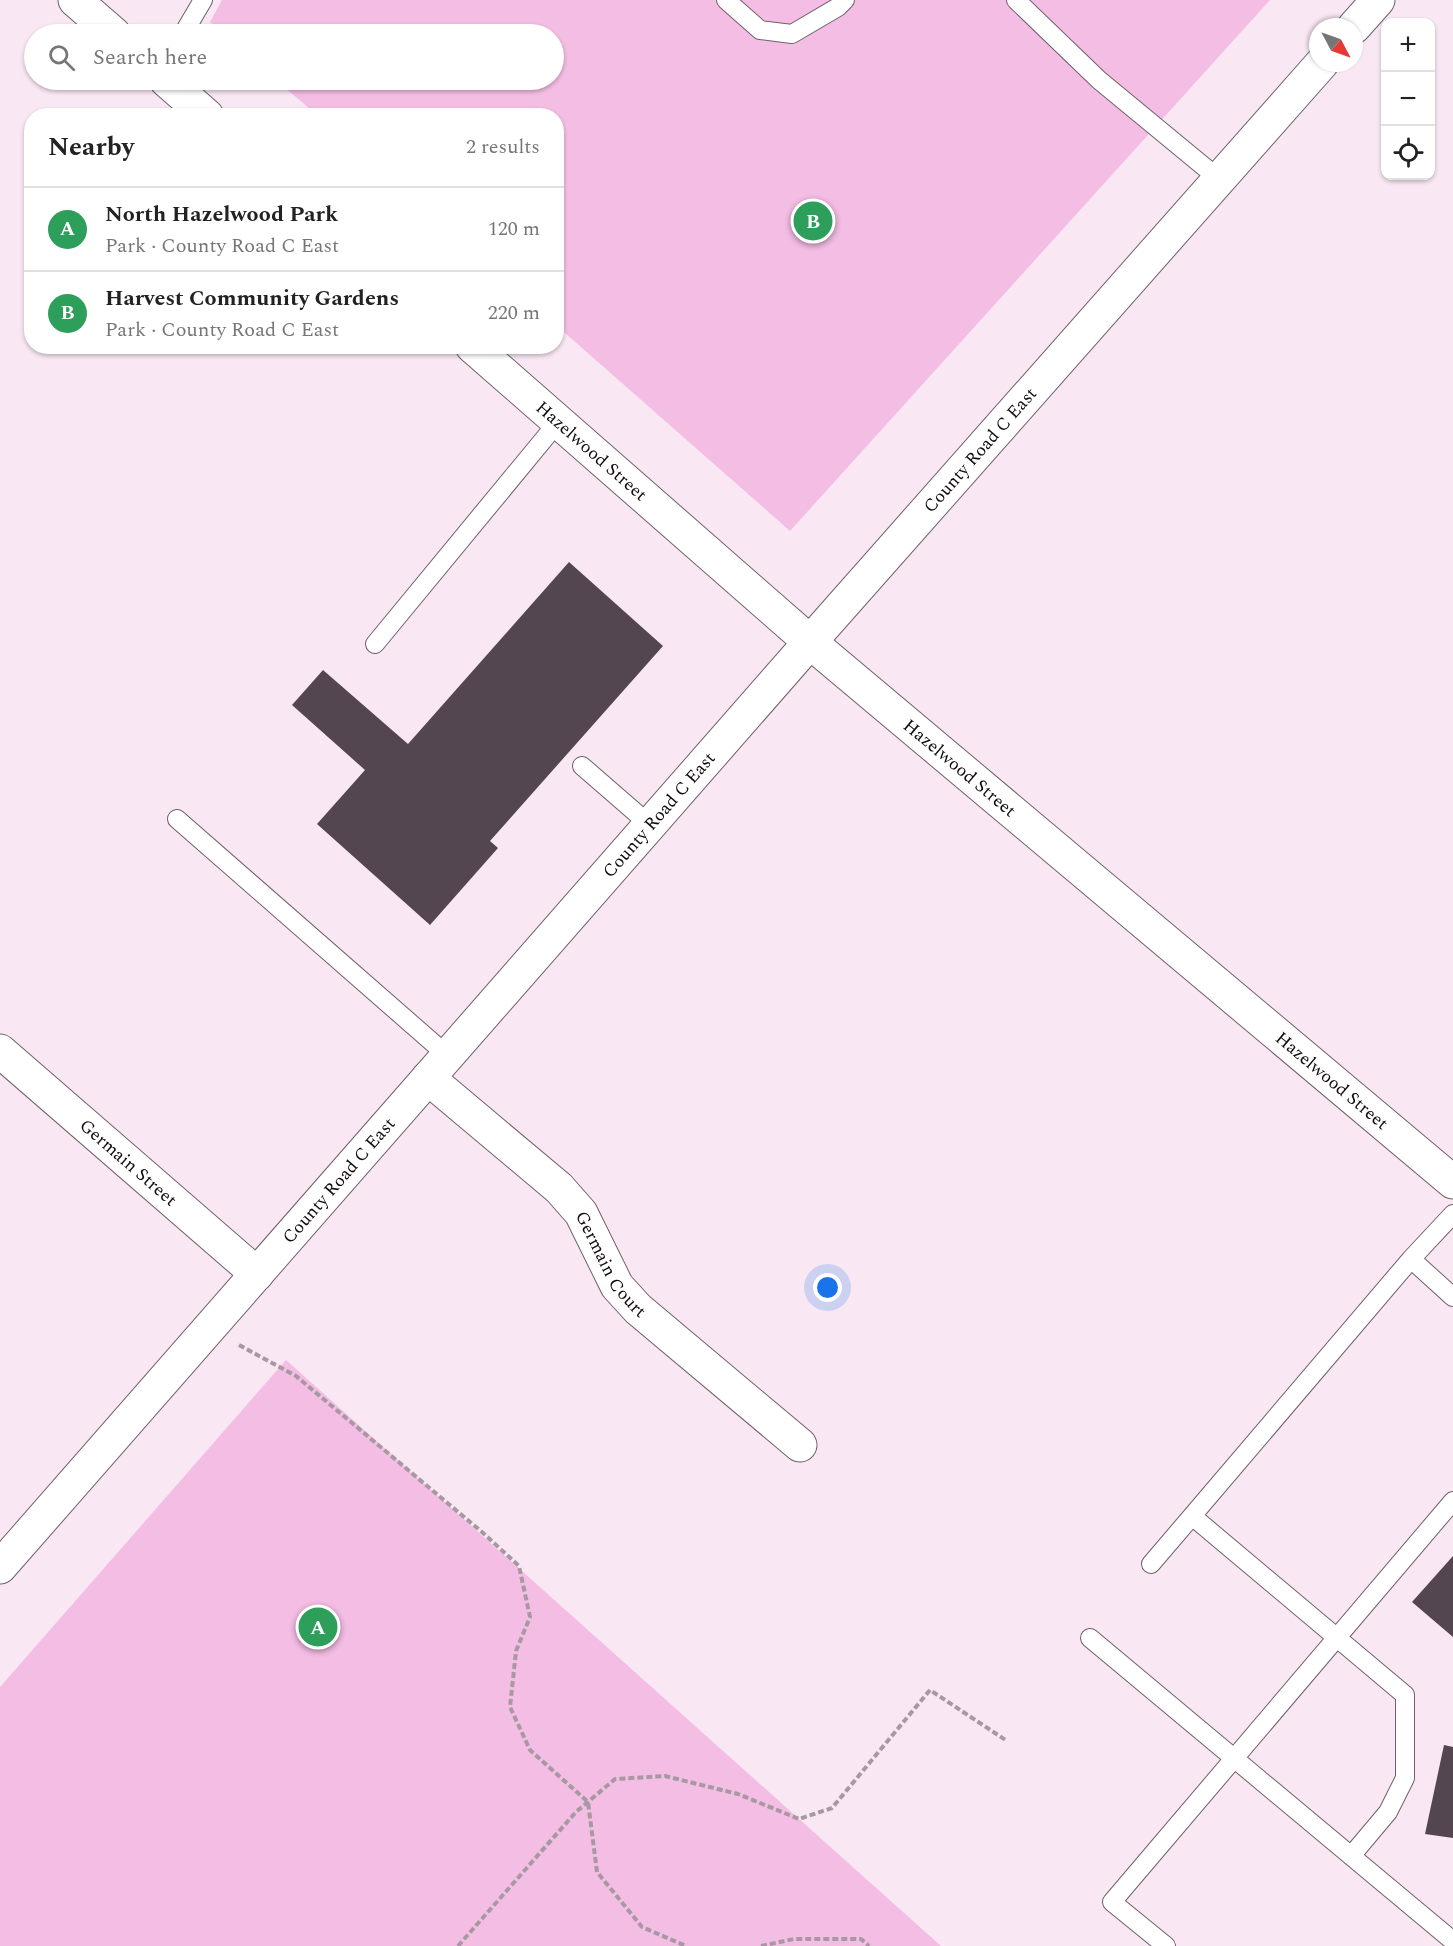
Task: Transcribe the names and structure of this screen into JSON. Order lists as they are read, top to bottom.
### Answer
{
  "streets": {
    "street": [
      "County Road C East",
      "Hazelwood Street",
      "Germain Street",
      "Germain Court"
    ]
  },
  "crossings": [
    ["County Road C East", "Hazelwood Street"],
    ["County Road C East", "Germain Street"],
    ["County Road C East", "Germain Court"]
  ],
  "north": "bottom right",
  "page": {
    "map_buttons": ["+", "−"],
    "search": "Search here",
    "heading": ["Nearby", "2 results"],
    "list": [
      {
        "mark": "A",
        "name": "North Hazelwood Park",
        "note": "Park · County Road C East",
        "value": "120 m"
      },
      {
        "mark": "B",
        "name": "Harvest Community Gardens",
        "note": "Park · County Road C East",
        "value": "220 m"
      }
    ],
    "pins": ["B", "A"]
  }
}
